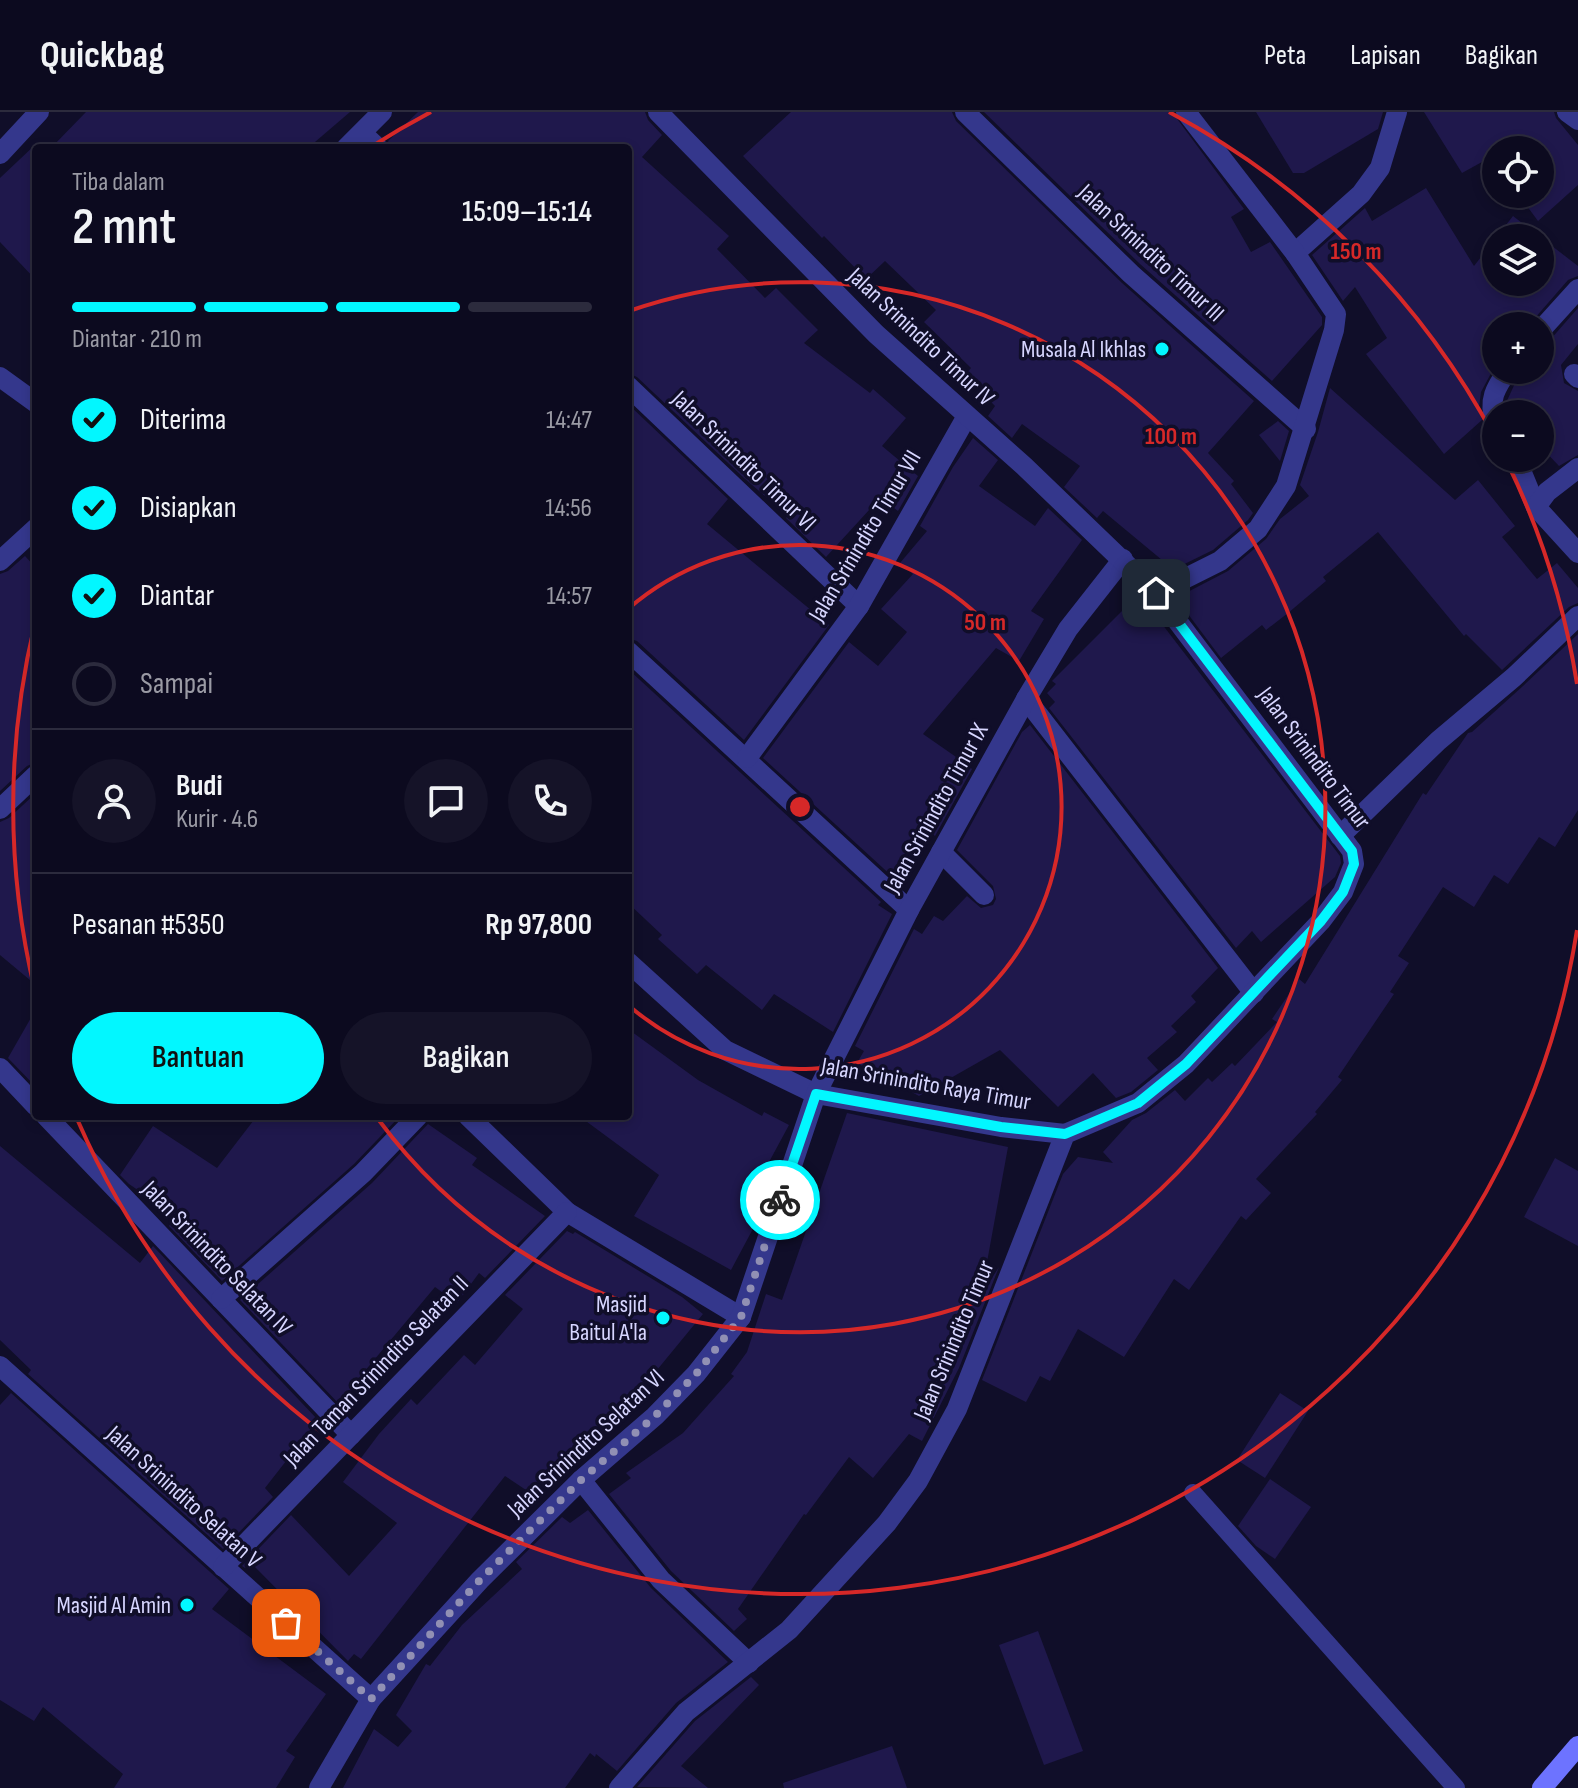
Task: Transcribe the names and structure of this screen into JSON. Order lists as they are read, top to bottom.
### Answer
{
  "streets": {
    "street": [
      "Jalan Srinindito Timur III",
      "Jalan Srinindito Timur IV",
      "Jalan Srinindito Timur VI",
      "Jalan Srinindito Timur VII",
      "Jalan Srinindito Timur",
      "Jalan Srinindito Timur IX",
      "Jalan Srinindito Raya Timur",
      "Jalan Srinindito Selatan IV",
      "Jalan Taman Srinindito Selatan II",
      "Jalan Srinindito Selatan VI",
      "Jalan Srinindito Selatan V"
    ]
  },
  "crossings": [
    ["Jalan Srinindito Timur IV", "Jalan Srinindito Timur VII"],
    ["Jalan Srinindito Timur IV", "Jalan Srinindito Timur"],
    ["Jalan Srinindito Timur IV", "Jalan Srinindito Timur IX"],
    ["Jalan Srinindito Timur VI", "Jalan Srinindito Timur VII"],
    ["Jalan Srinindito Timur", "Jalan Srinindito Raya Timur"],
    ["Jalan Srinindito Timur IX", "Jalan Srinindito Raya Timur"],
    ["Jalan Srinindito Timur IX", "Jalan Srinindito Selatan VI"],
    ["Jalan Srinindito Raya Timur", "Jalan Srinindito Selatan VI"],
    ["Jalan Srinindito Selatan IV", "Jalan Taman Srinindito Selatan II"],
    ["Jalan Taman Srinindito Selatan II", "Jalan Srinindito Selatan V"],
    ["Jalan Srinindito Selatan VI", "Jalan Srinindito Selatan V"]
  ],
  "places": ["Musala Al Ikhlas", "Masjid Baitul A'la", "Masjid Al Amin"],
  "page": {
    "header": "Quickbag",
    "nav": ["Peta", "Lapisan", "Bagikan"],
    "map_buttons": ["+", "−"],
    "heading": ["2 mnt", "Tiba dalam", "15:09–15:14"],
    "panel": [
      "Budi",
      "Kurir · 4.6",
      "Pesanan #5350",
      "Rp 97,800"
    ],
    "bar": "Diantar · 210 m",
    "list": [
      ["Diterima", "14:47"],
      ["Disiapkan", "14:56"],
      ["Diantar", "14:57"],
      "Sampai"
    ],
    "buttons": ["Bantuan", "Bagikan"]
  },
  "rings": ["150 m", "100 m", "50 m"]
}
